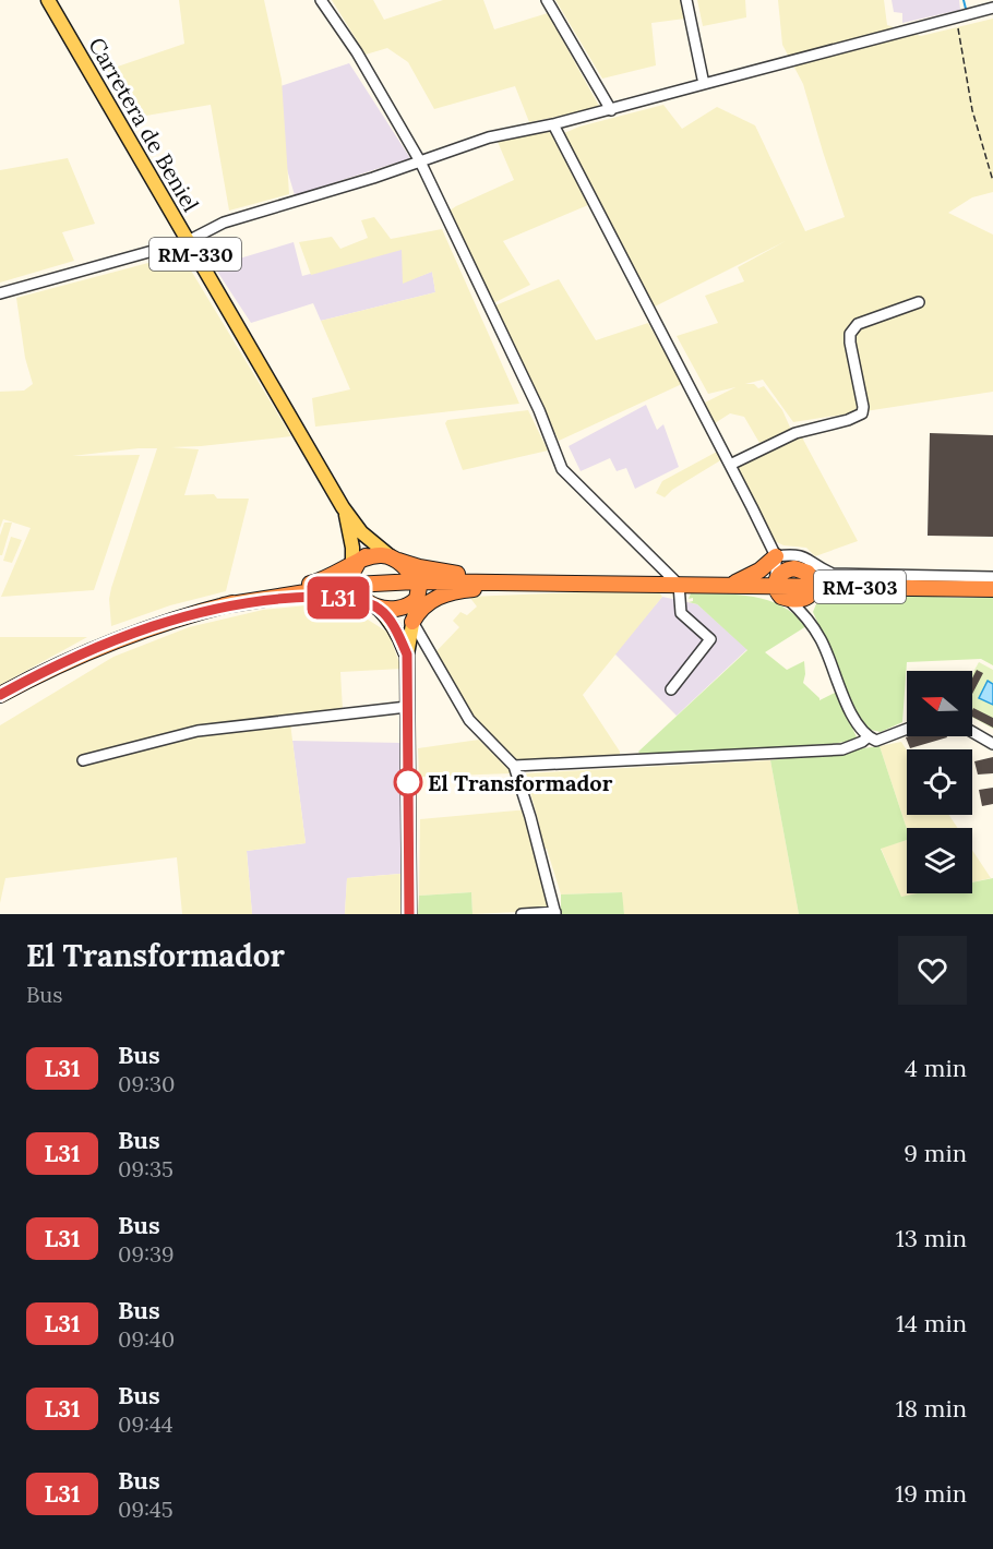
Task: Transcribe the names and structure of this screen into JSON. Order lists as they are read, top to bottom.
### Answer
{
  "streets": {
    "highway": ["RM-303"],
    "main road": ["Carretera de Beniel", "RM-330"]
  },
  "places": ["El Transformador"],
  "lines": ["bus line L31"],
  "north": "left",
  "page": {
    "on_map": "L31",
    "heading": ["El Transformador", "Bus"],
    "list": [
      {
        "mark": "L31",
        "name": "Bus",
        "note": "09:30",
        "value": "4 min"
      },
      {
        "mark": "L31",
        "name": "Bus",
        "note": "09:35",
        "value": "9 min"
      },
      {
        "mark": "L31",
        "name": "Bus",
        "note": "09:39",
        "value": "13 min"
      },
      {
        "mark": "L31",
        "name": "Bus",
        "note": "09:40",
        "value": "14 min"
      },
      {
        "mark": "L31",
        "name": "Bus",
        "note": "09:44",
        "value": "18 min"
      },
      {
        "mark": "L31",
        "name": "Bus",
        "note": "09:45",
        "value": "19 min"
      }
    ]
  }
}
